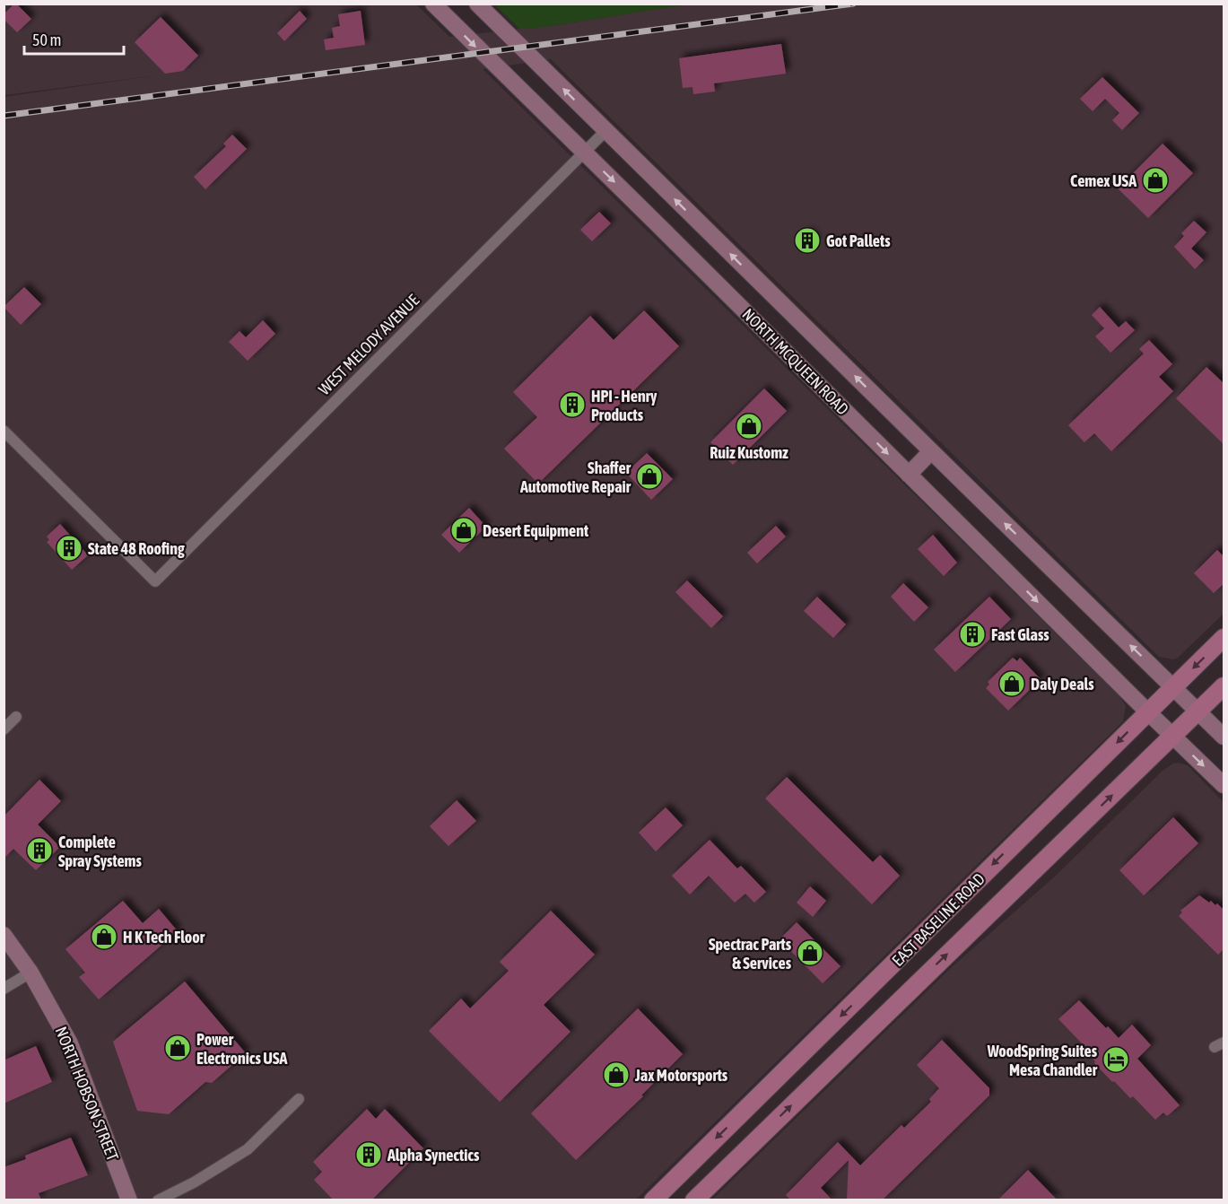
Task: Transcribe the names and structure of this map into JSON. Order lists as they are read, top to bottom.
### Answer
{
  "streets": {
    "main road": ["NORTH MCQUEEN ROAD", "EAST BASELINE ROAD", "NORTH HOBSON STREET"],
    "street": ["WEST MELODY AVENUE"]
  },
  "crossings": [
    ["WEST MELODY AVENUE", "NORTH MCQUEEN ROAD"],
    ["NORTH MCQUEEN ROAD", "EAST BASELINE ROAD"]
  ],
  "places": {
    "shop": [
      "Cemex USA",
      "Ruiz Kustomz",
      "Shaffer Automotive Repair",
      "Desert Equipment",
      "Daly Deals",
      "H K Tech Floor",
      "Spectrac Parts & Services",
      "Power Electronics USA",
      "Jax Motorsports"
    ],
    "building": [
      "Got Pallets",
      "HPI - Henry Products",
      "State 48 Roofing",
      "Fast Glass",
      "Complete Spray Systems",
      "Alpha Synectics"
    ],
    "hotel": ["WoodSpring Suites Mesa Chandler"]
  },
  "scale_bar": "50 m"
}
